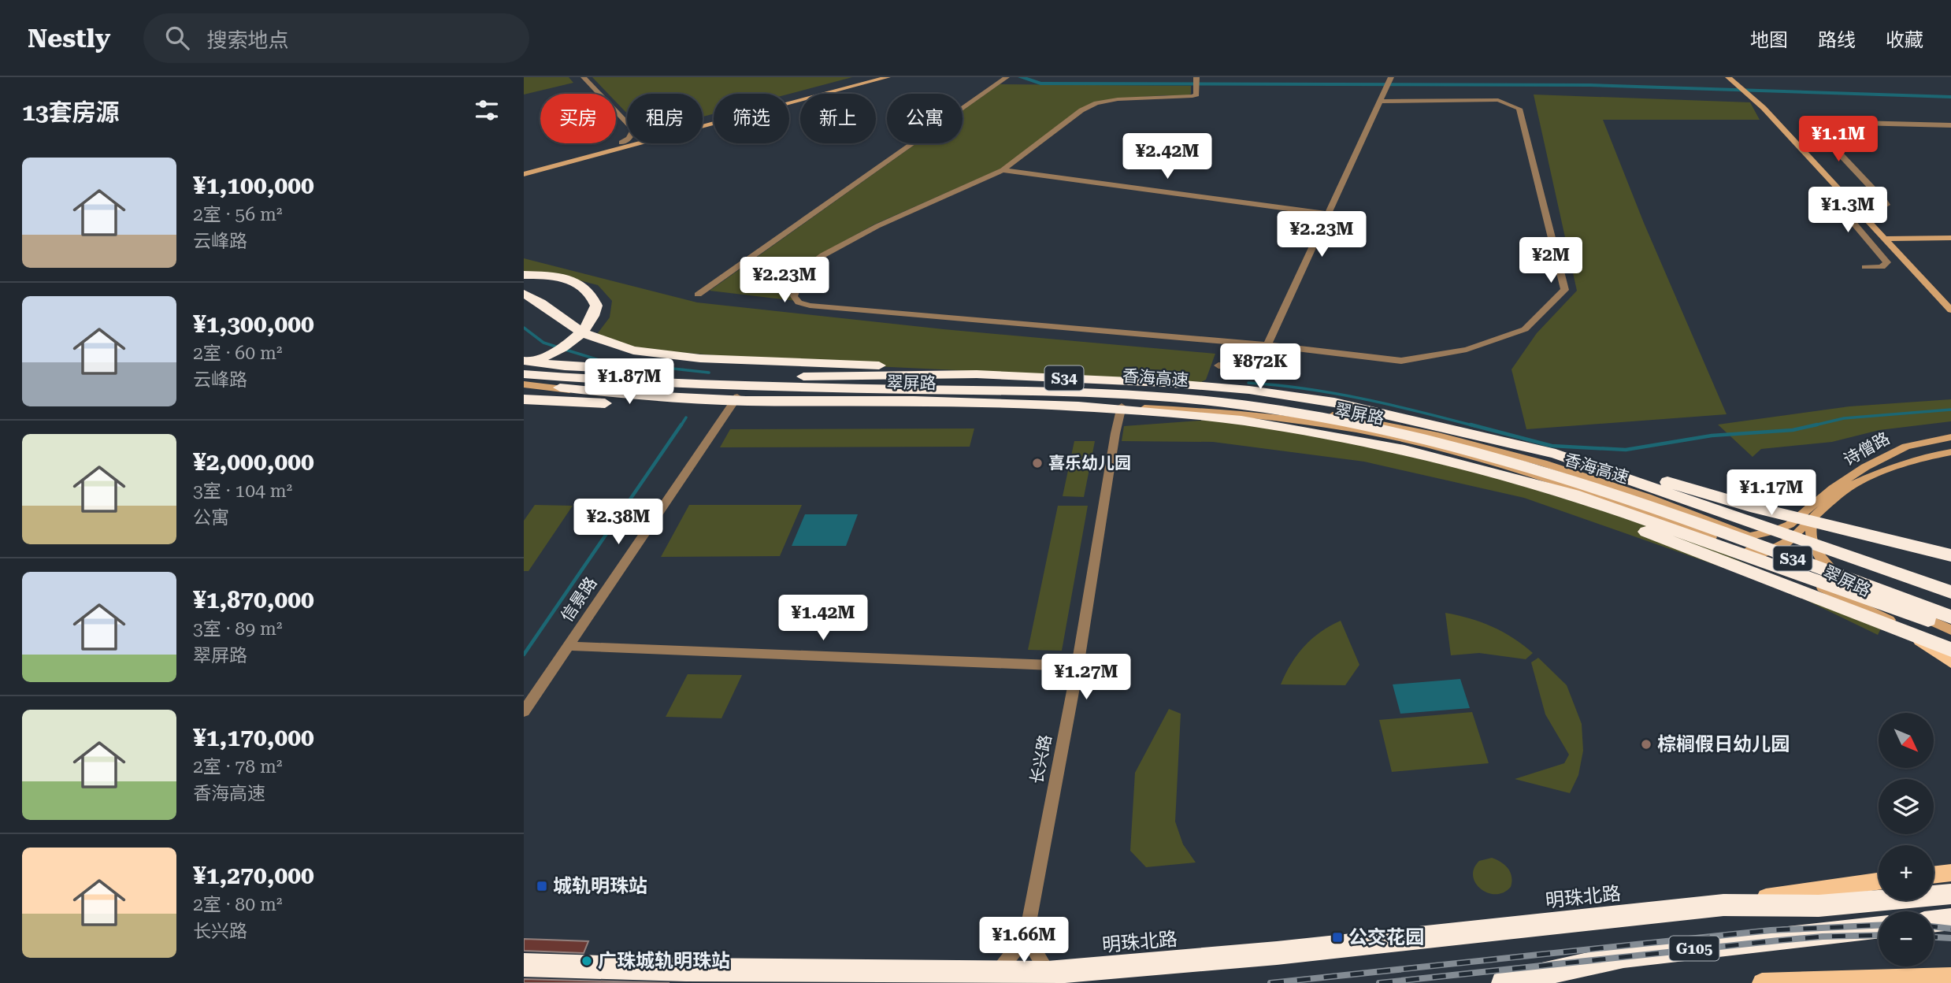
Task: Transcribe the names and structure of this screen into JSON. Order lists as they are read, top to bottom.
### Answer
{
  "streets": {
    "highway": [
      "S34",
      "香海高速",
      "明珠北路",
      "G105"
    ],
    "main road": ["翠屏路", "诗僧路"],
    "street": ["信景路", "长兴路"]
  },
  "crossings": [
    ["香海高速", "翠屏路"],
    ["翠屏路", "诗僧路"],
    ["翠屏路", "信景路"],
    ["翠屏路", "长兴路"],
    ["长兴路", "明珠北路"]
  ],
  "places": {
    "other": ["喜乐幼儿园", "棕榈假日幼儿园", "广珠城轨明珠站"],
    "transit": ["城轨明珠站", "公交花园"]
  },
  "north": "bottom right",
  "page": {
    "header": "Nestly",
    "search": "搜索地点",
    "nav": ["地图", "路线", "收藏"],
    "heading": "13套房源",
    "chip": [
      "买房",
      "租房",
      "筛选",
      "新上",
      "公寓"
    ],
    "price": [
      "¥1.1M",
      "¥2.42M",
      "¥1.3M",
      "¥2.23M",
      "¥2M",
      "¥2.23M",
      "¥872K",
      "¥1.87M",
      "¥1.17M",
      "¥2.38M",
      "¥1.42M",
      "¥1.27M",
      "¥1.66M"
    ],
    "list": [
      {
        "name": "¥1,100,000",
        "note": "2室 · 56 m² · 云峰路"
      },
      {
        "name": "¥1,300,000",
        "note": "2室 · 60 m² · 云峰路"
      },
      {
        "name": "¥2,000,000",
        "note": "3室 · 104 m² · 公寓"
      },
      {
        "name": "¥1,870,000",
        "note": "3室 · 89 m² · 翠屏路"
      },
      {
        "name": "¥1,170,000",
        "note": "2室 · 78 m² · 香海高速"
      },
      {
        "name": "¥1,270,000",
        "note": "2室 · 80 m² · 长兴路"
      }
    ],
    "map_buttons": ["+", "−"]
  }
}
